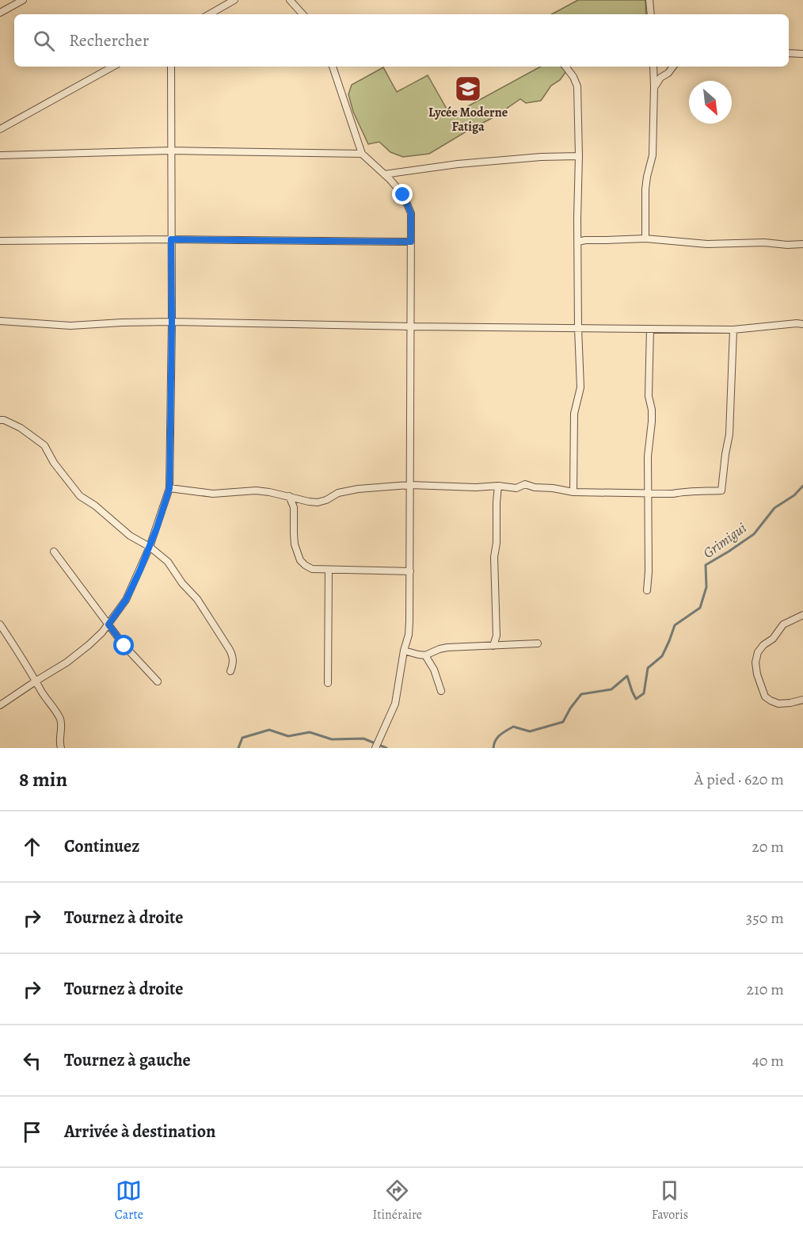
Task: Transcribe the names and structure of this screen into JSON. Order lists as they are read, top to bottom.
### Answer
{
  "water": ["Grimigui"],
  "places": {
    "school or university": ["Lycée Moderne Fatiga"]
  },
  "north": "bottom right",
  "page": {
    "search": "Rechercher",
    "heading": ["8 min", "À pied · 620 m"],
    "list": [
      ["Continuez", "20 m"],
      ["Tournez à droite", "350 m"],
      ["Tournez à droite", "210 m"],
      ["Tournez à gauche", "40 m"],
      "Arrivée à destination"
    ],
    "nav": ["Carte", "Itinéraire", "Favoris"]
  }
}
